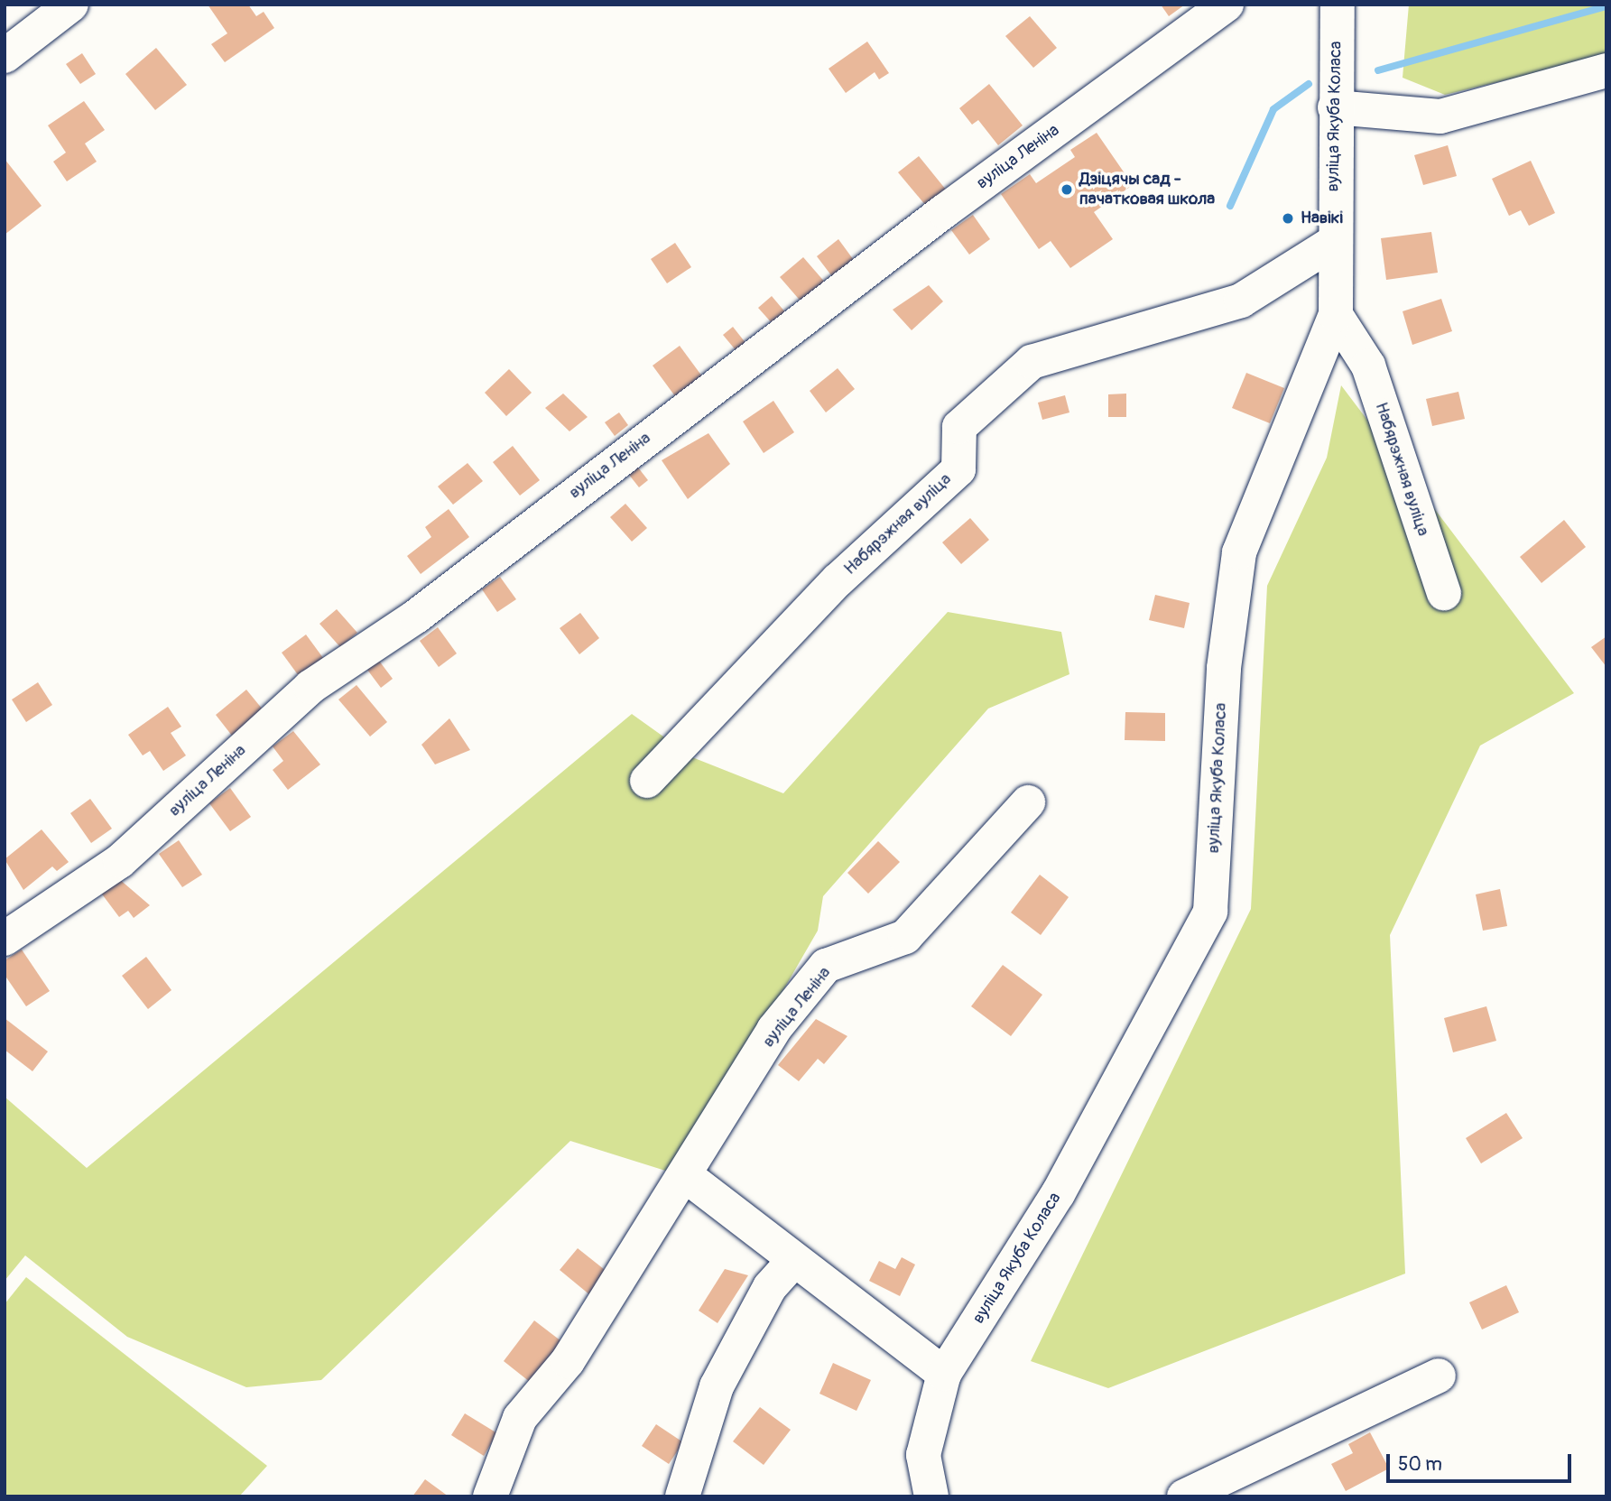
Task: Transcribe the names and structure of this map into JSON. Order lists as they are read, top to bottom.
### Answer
{
  "streets": {
    "street": ["вуліца Якуба Коласа", "вуліца Леніна", "Набярэжная вуліца"]
  },
  "crossings": [
    ["вуліца Якуба Коласа", "Набярэжная вуліца"]
  ],
  "places": ["Дзіцячы сад - пачатковая школа", "Навікі"],
  "scale_bar": "50 m"
}
